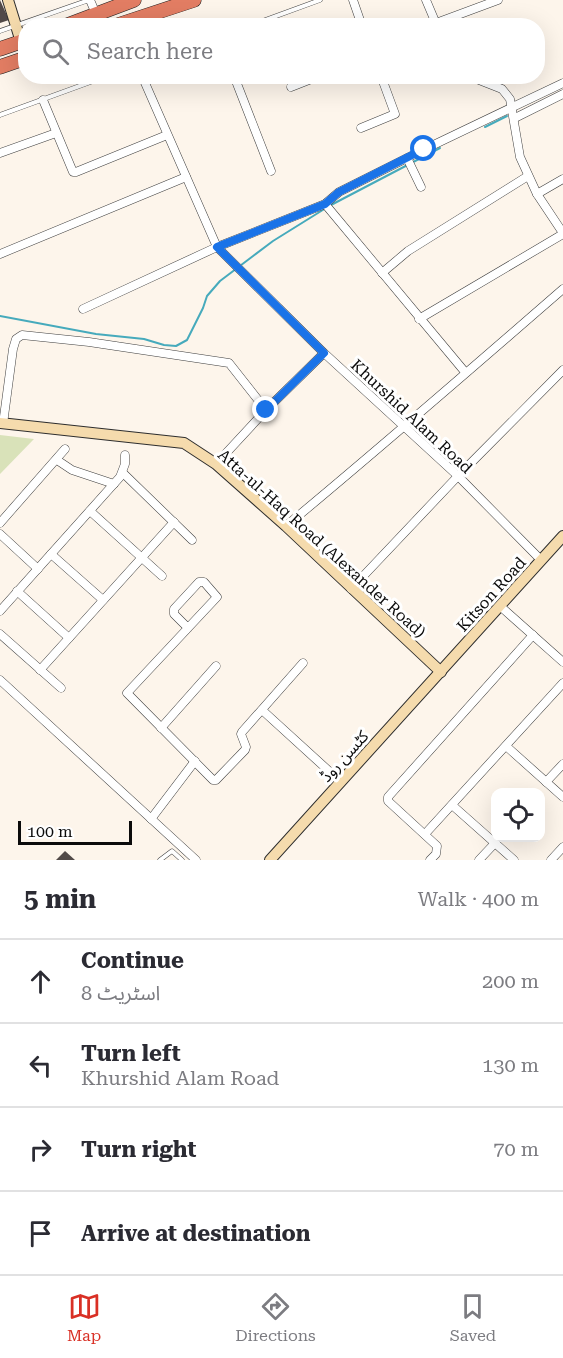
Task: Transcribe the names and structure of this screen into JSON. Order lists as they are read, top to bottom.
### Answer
{
  "streets": {
    "street": [
      "Khurshid Alam Road",
      "Atta-ul-Haq Road (Alexander Road)",
      "Kitson Road",
      "کٹسن روڈ"
    ]
  },
  "crossings": [
    ["Khurshid Alam Road", "Kitson Road"],
    ["Atta-ul-Haq Road (Alexander Road)", "Kitson Road"],
    ["Atta-ul-Haq Road (Alexander Road)", "کٹسن روڈ"],
    ["Kitson Road", "کٹسن روڈ"]
  ],
  "scale_bar": "100 m",
  "page": {
    "search": "Search here",
    "scale": "100 m",
    "heading": ["5 min", "Walk · 400 m"],
    "list": [
      ["Continue", "اسٹریٹ 8", "200 m"],
      ["Turn left", "Khurshid Alam Road", "130 m"],
      ["Turn right", "70 m"],
      "Arrive at destination"
    ],
    "nav": ["Map", "Directions", "Saved"]
  }
}
